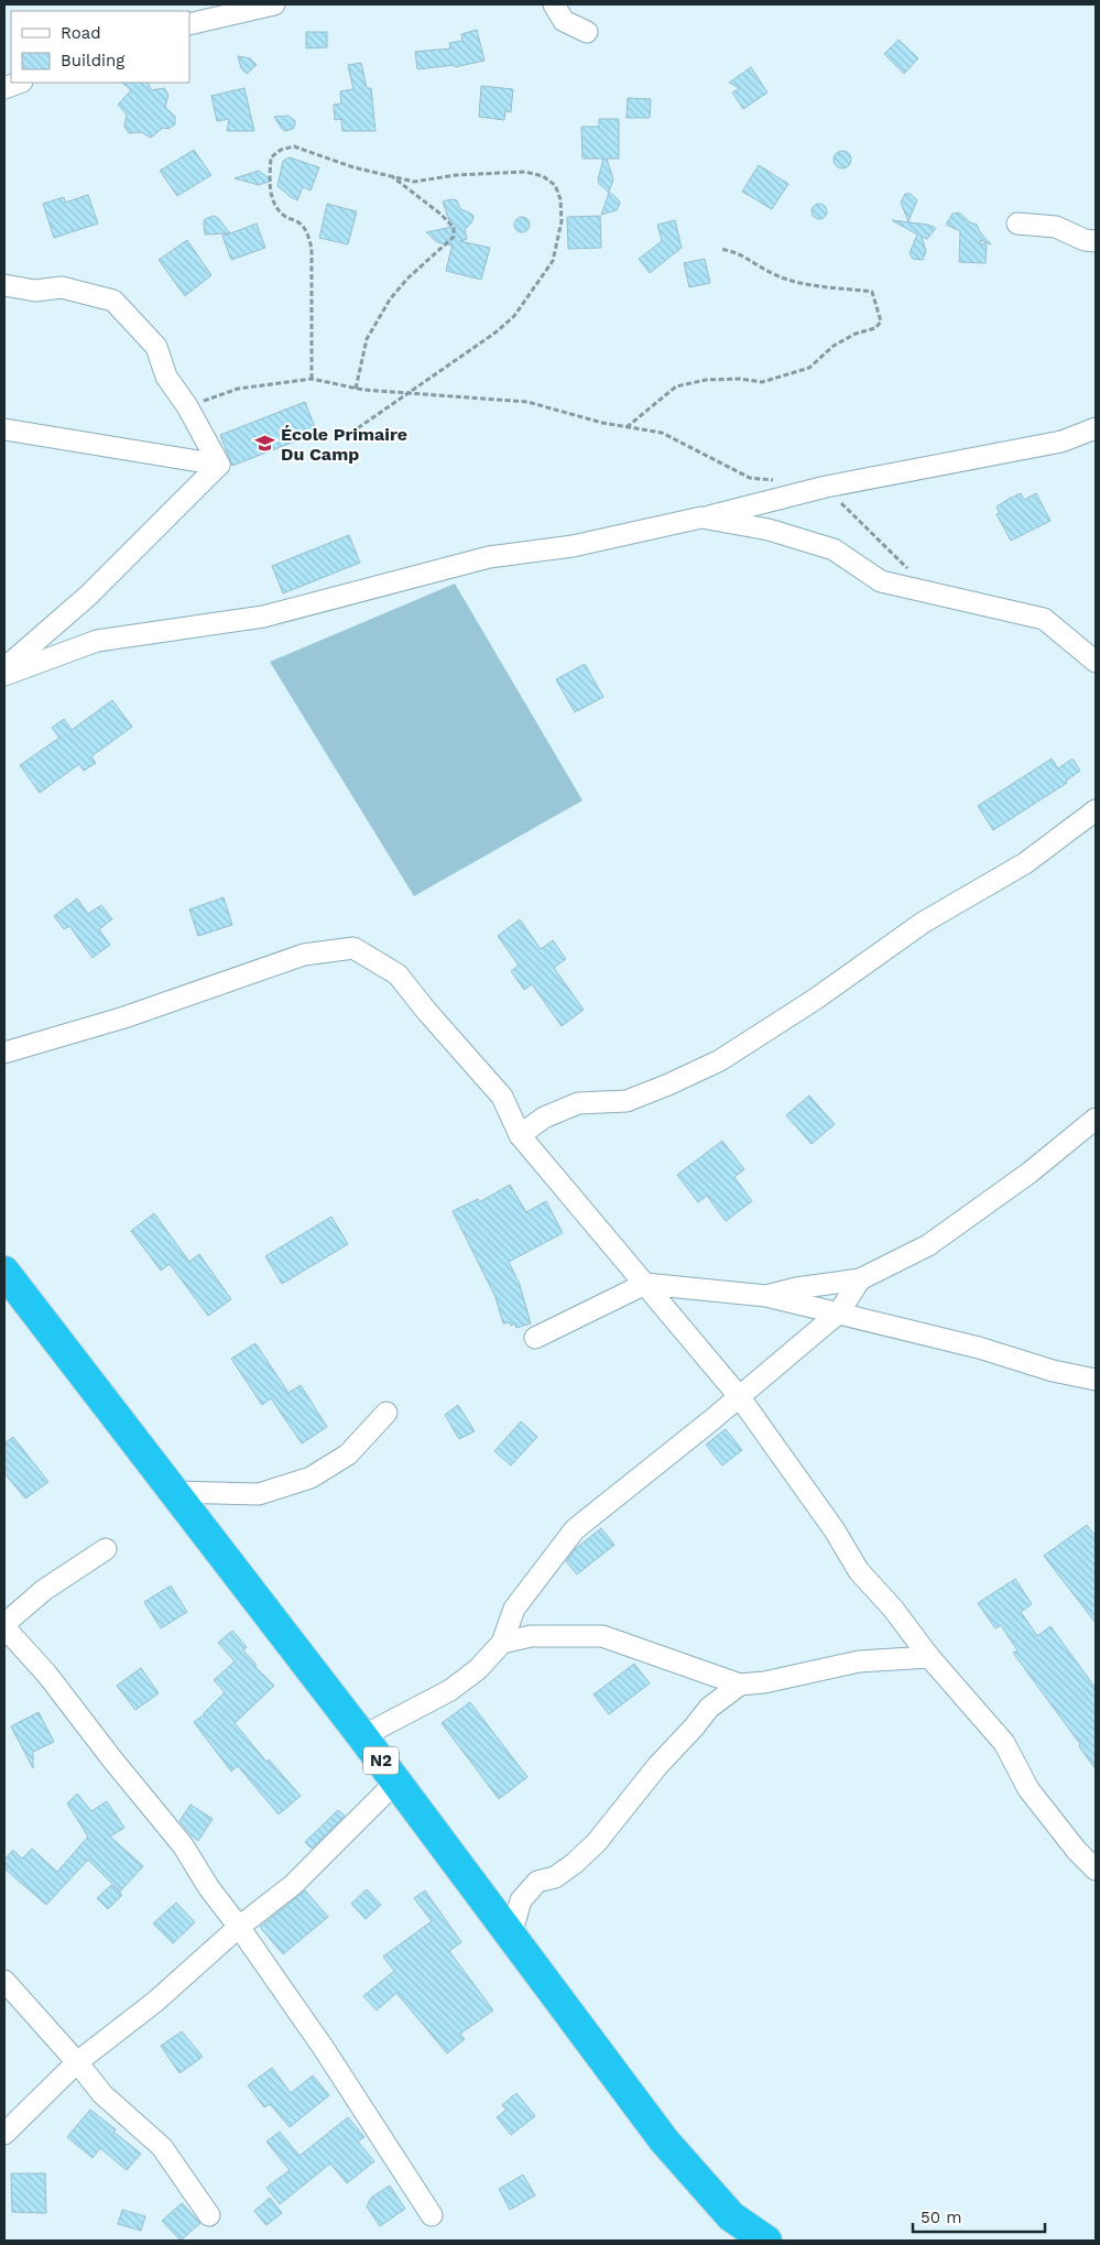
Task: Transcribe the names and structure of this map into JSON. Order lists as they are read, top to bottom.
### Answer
{
  "streets": {
    "highway": ["N2"]
  },
  "places": {
    "school or university": ["École Primaire Du Camp"]
  },
  "legend": ["Road", "Building"],
  "scale_bar": "50 m"
}
